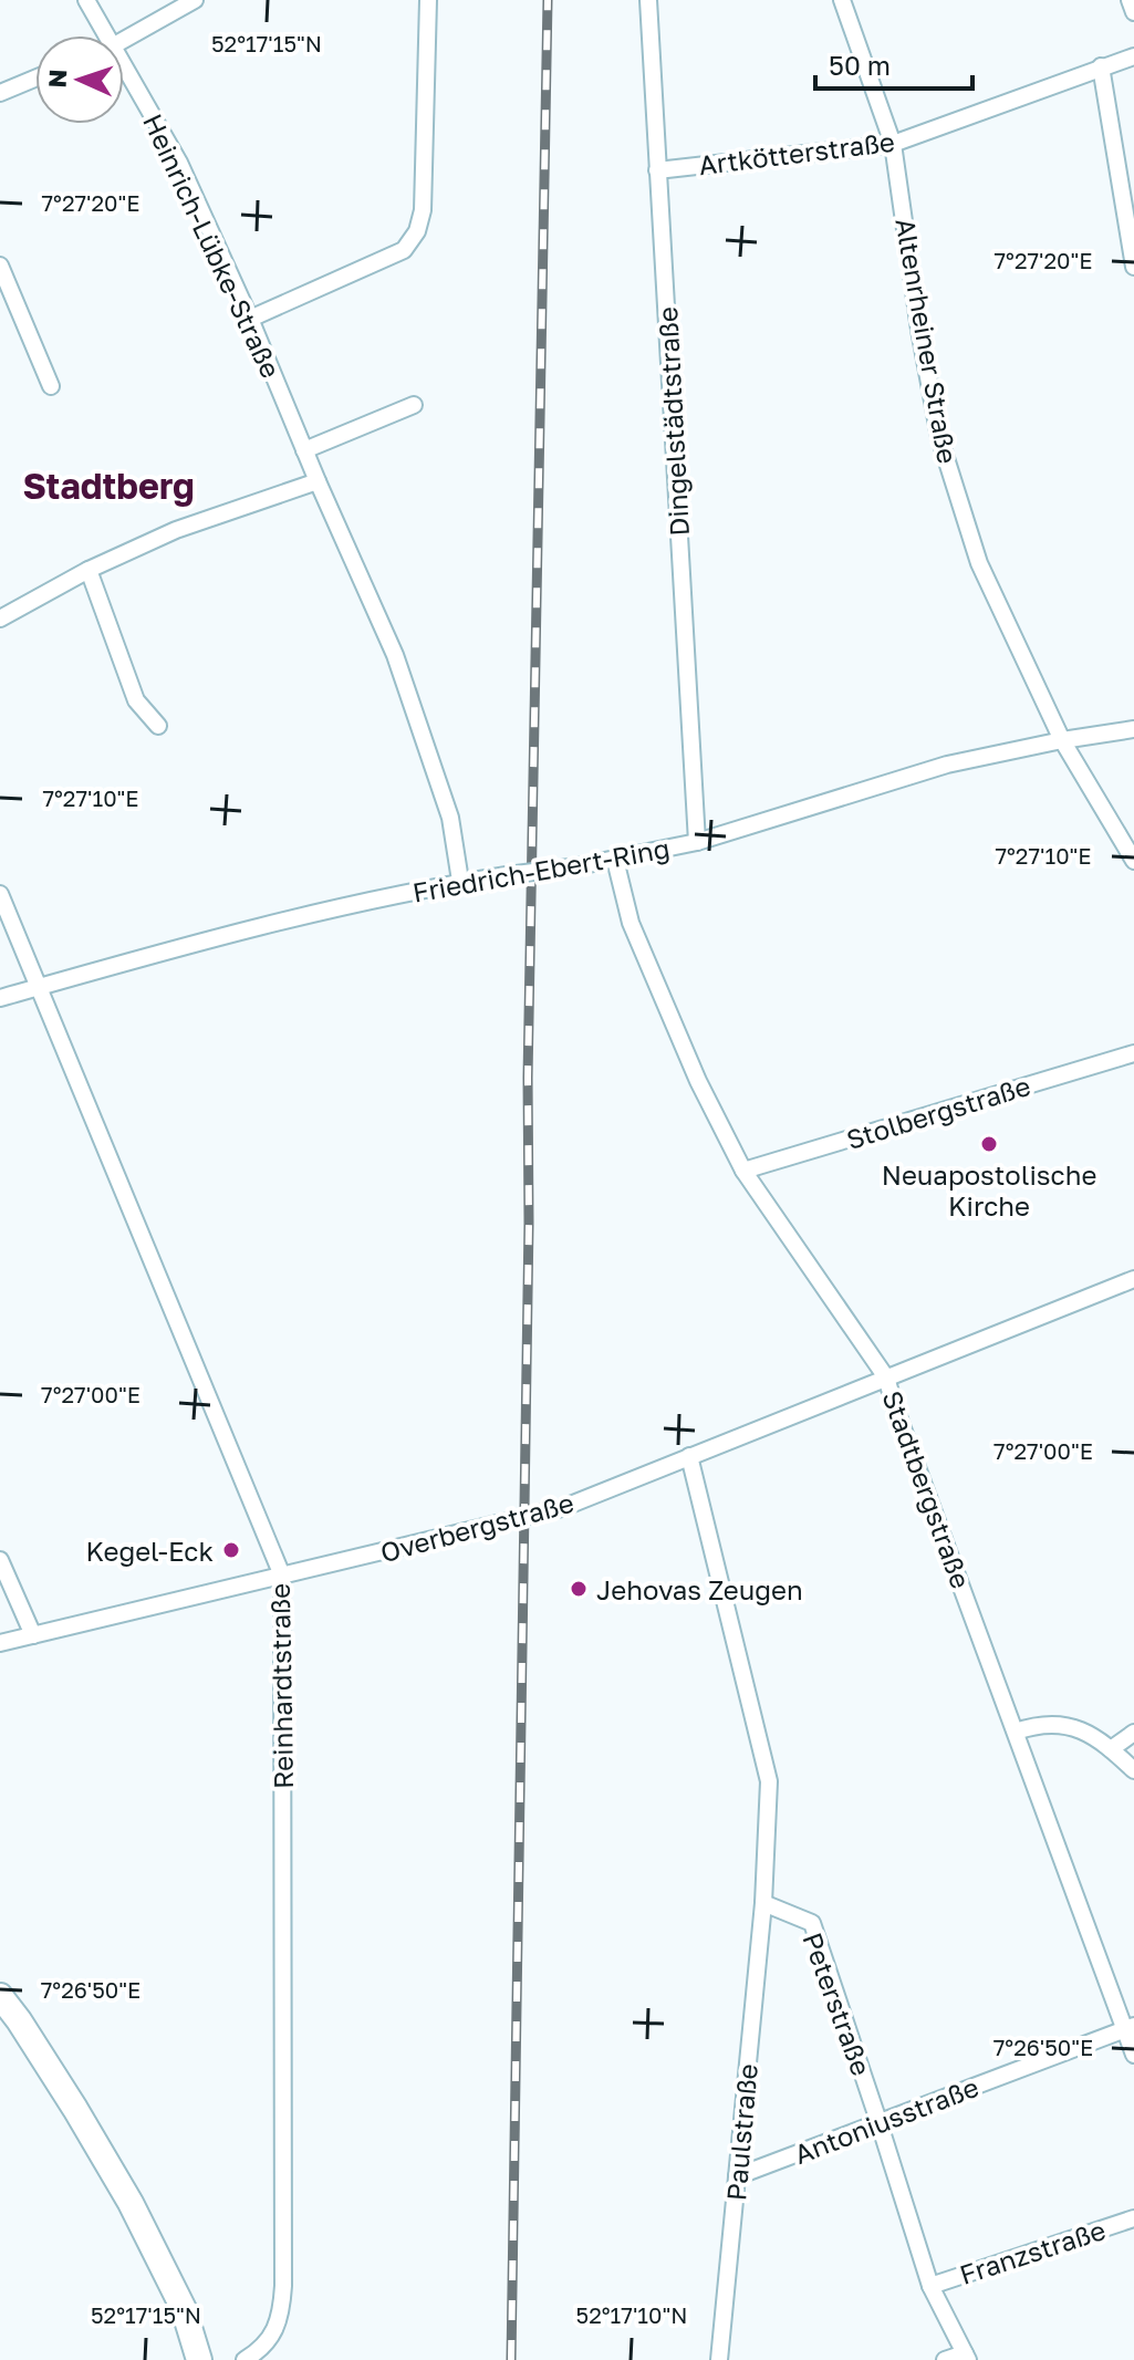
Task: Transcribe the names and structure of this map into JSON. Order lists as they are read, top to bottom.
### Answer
{
  "streets": {
    "street": [
      "Artkötterstraße",
      "Heinrich-Lübke-Straße",
      "Altenrheiner Straße",
      "Dingelstädtstraße",
      "Friedrich-Ebert-Ring",
      "Stolbergstraße",
      "Stadtbergstraße",
      "Overbergstraße",
      "Reinhardtstraße",
      "Peterstraße",
      "Antoniusstraße",
      "Paulstraße",
      "Franzstraße"
    ]
  },
  "crossings": [
    ["Artkötterstraße", "Altenrheiner Straße"],
    ["Artkötterstraße", "Dingelstädtstraße"],
    ["Heinrich-Lübke-Straße", "Friedrich-Ebert-Ring"],
    ["Altenrheiner Straße", "Friedrich-Ebert-Ring"],
    ["Dingelstädtstraße", "Friedrich-Ebert-Ring"],
    ["Friedrich-Ebert-Ring", "Stadtbergstraße"],
    ["Friedrich-Ebert-Ring", "Reinhardtstraße"],
    ["Stolbergstraße", "Stadtbergstraße"],
    ["Stadtbergstraße", "Overbergstraße"],
    ["Stadtbergstraße", "Antoniusstraße"],
    ["Overbergstraße", "Reinhardtstraße"],
    ["Peterstraße", "Antoniusstraße"],
    ["Peterstraße", "Paulstraße"],
    ["Peterstraße", "Franzstraße"],
    ["Antoniusstraße", "Paulstraße"]
  ],
  "districts": ["Stadtberg"],
  "places": ["Neuapostolische Kirche", "Kegel-Eck", "Jehovas Zeugen"],
  "scale_bar": "50 m",
  "north": "left",
  "coordinates": [
    "52°17'15\"N",
    "7°27'20\"E",
    "7°27'10\"E",
    "7°27'00\"E",
    "7°26'50\"E",
    "52°17'10\"N"
  ]
}
